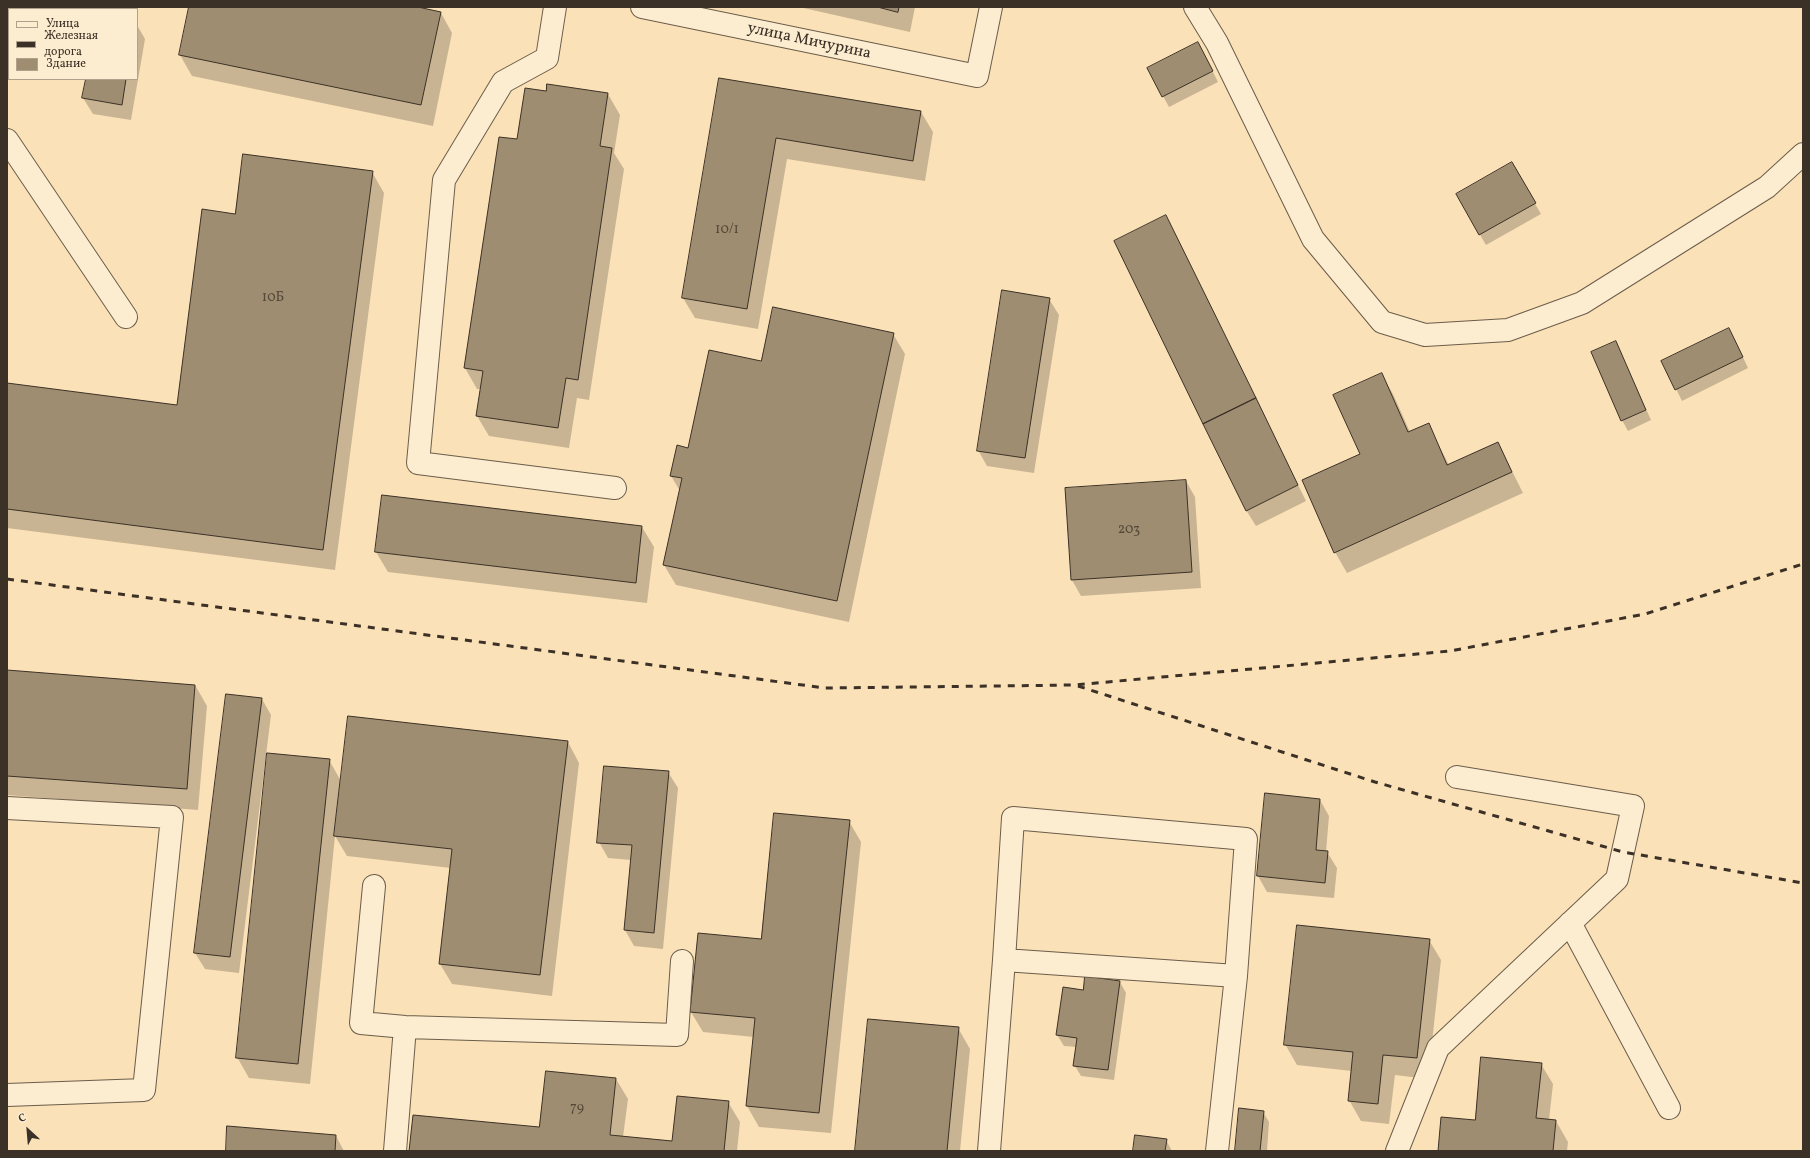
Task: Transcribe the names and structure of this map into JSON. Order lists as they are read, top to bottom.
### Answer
{
  "streets": {
    "street": ["улица Мичурина"]
  },
  "house_numbers": [
    "10/1",
    "10Б",
    "203",
    "79"
  ],
  "legend": ["Улица", "Железная дорога", "Здание"],
  "north": "top left"
}
